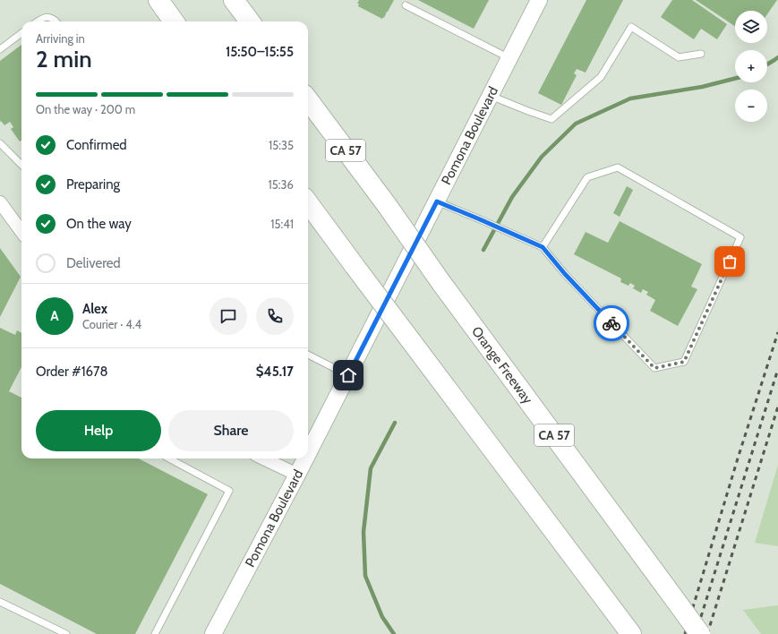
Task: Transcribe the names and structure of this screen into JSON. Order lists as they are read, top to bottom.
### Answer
{
  "streets": {
    "highway": ["CA 57", "Orange Freeway"],
    "street": ["Pomona Boulevard"]
  },
  "page": {
    "map_buttons": ["+", "−"],
    "heading": ["2 min", "Arriving in", "15:50–15:55"],
    "panel": [
      "Alex",
      "Courier · 4.4",
      "Order #1678",
      "$45.17"
    ],
    "bar": "On the way · 200 m",
    "list": [
      ["Confirmed", "15:35"],
      ["Preparing", "15:36"],
      ["On the way", "15:41"],
      "Delivered"
    ],
    "round": "A",
    "buttons": ["Help", "Share"]
  }
}
